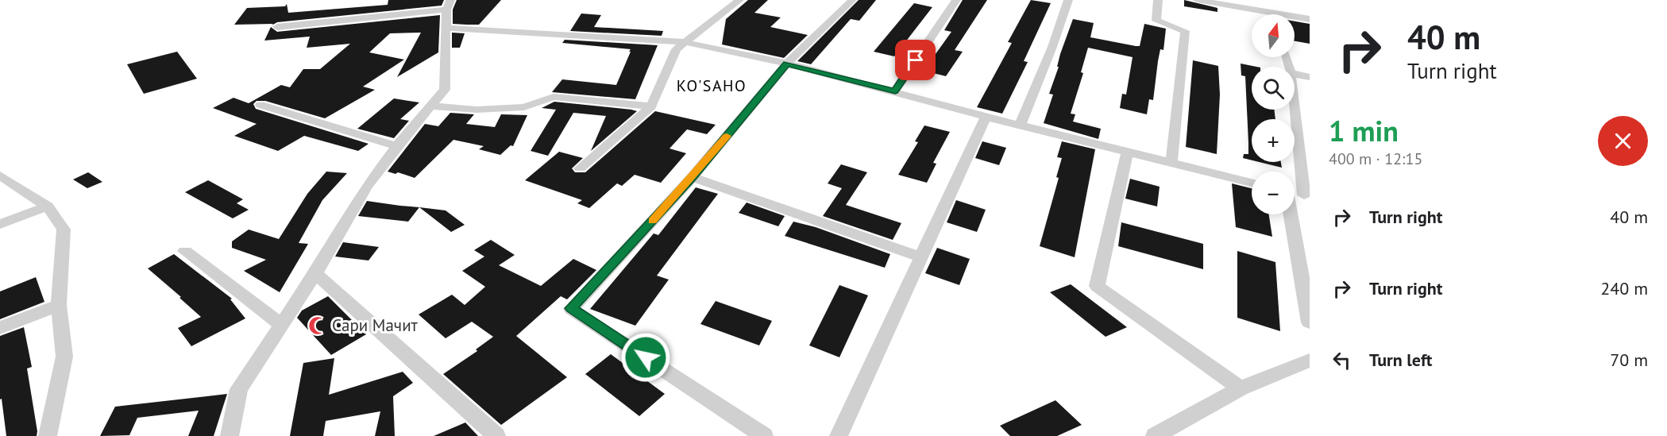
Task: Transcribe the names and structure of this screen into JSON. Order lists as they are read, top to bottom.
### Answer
{
  "districts": ["KO'SAHO"],
  "places": {
    "mosque": ["Сари Мачит"]
  },
  "north": "top",
  "page": {
    "turn": ["40 m", "Turn right"],
    "map_buttons": ["+", "−"],
    "heading": ["1 min", "400 m · 12:15"],
    "list": [
      {
        "name": "Turn right",
        "value": "40 m"
      },
      {
        "name": "Turn right",
        "value": "240 m"
      },
      {
        "name": "Turn left",
        "value": "70 m"
      }
    ]
  }
}
